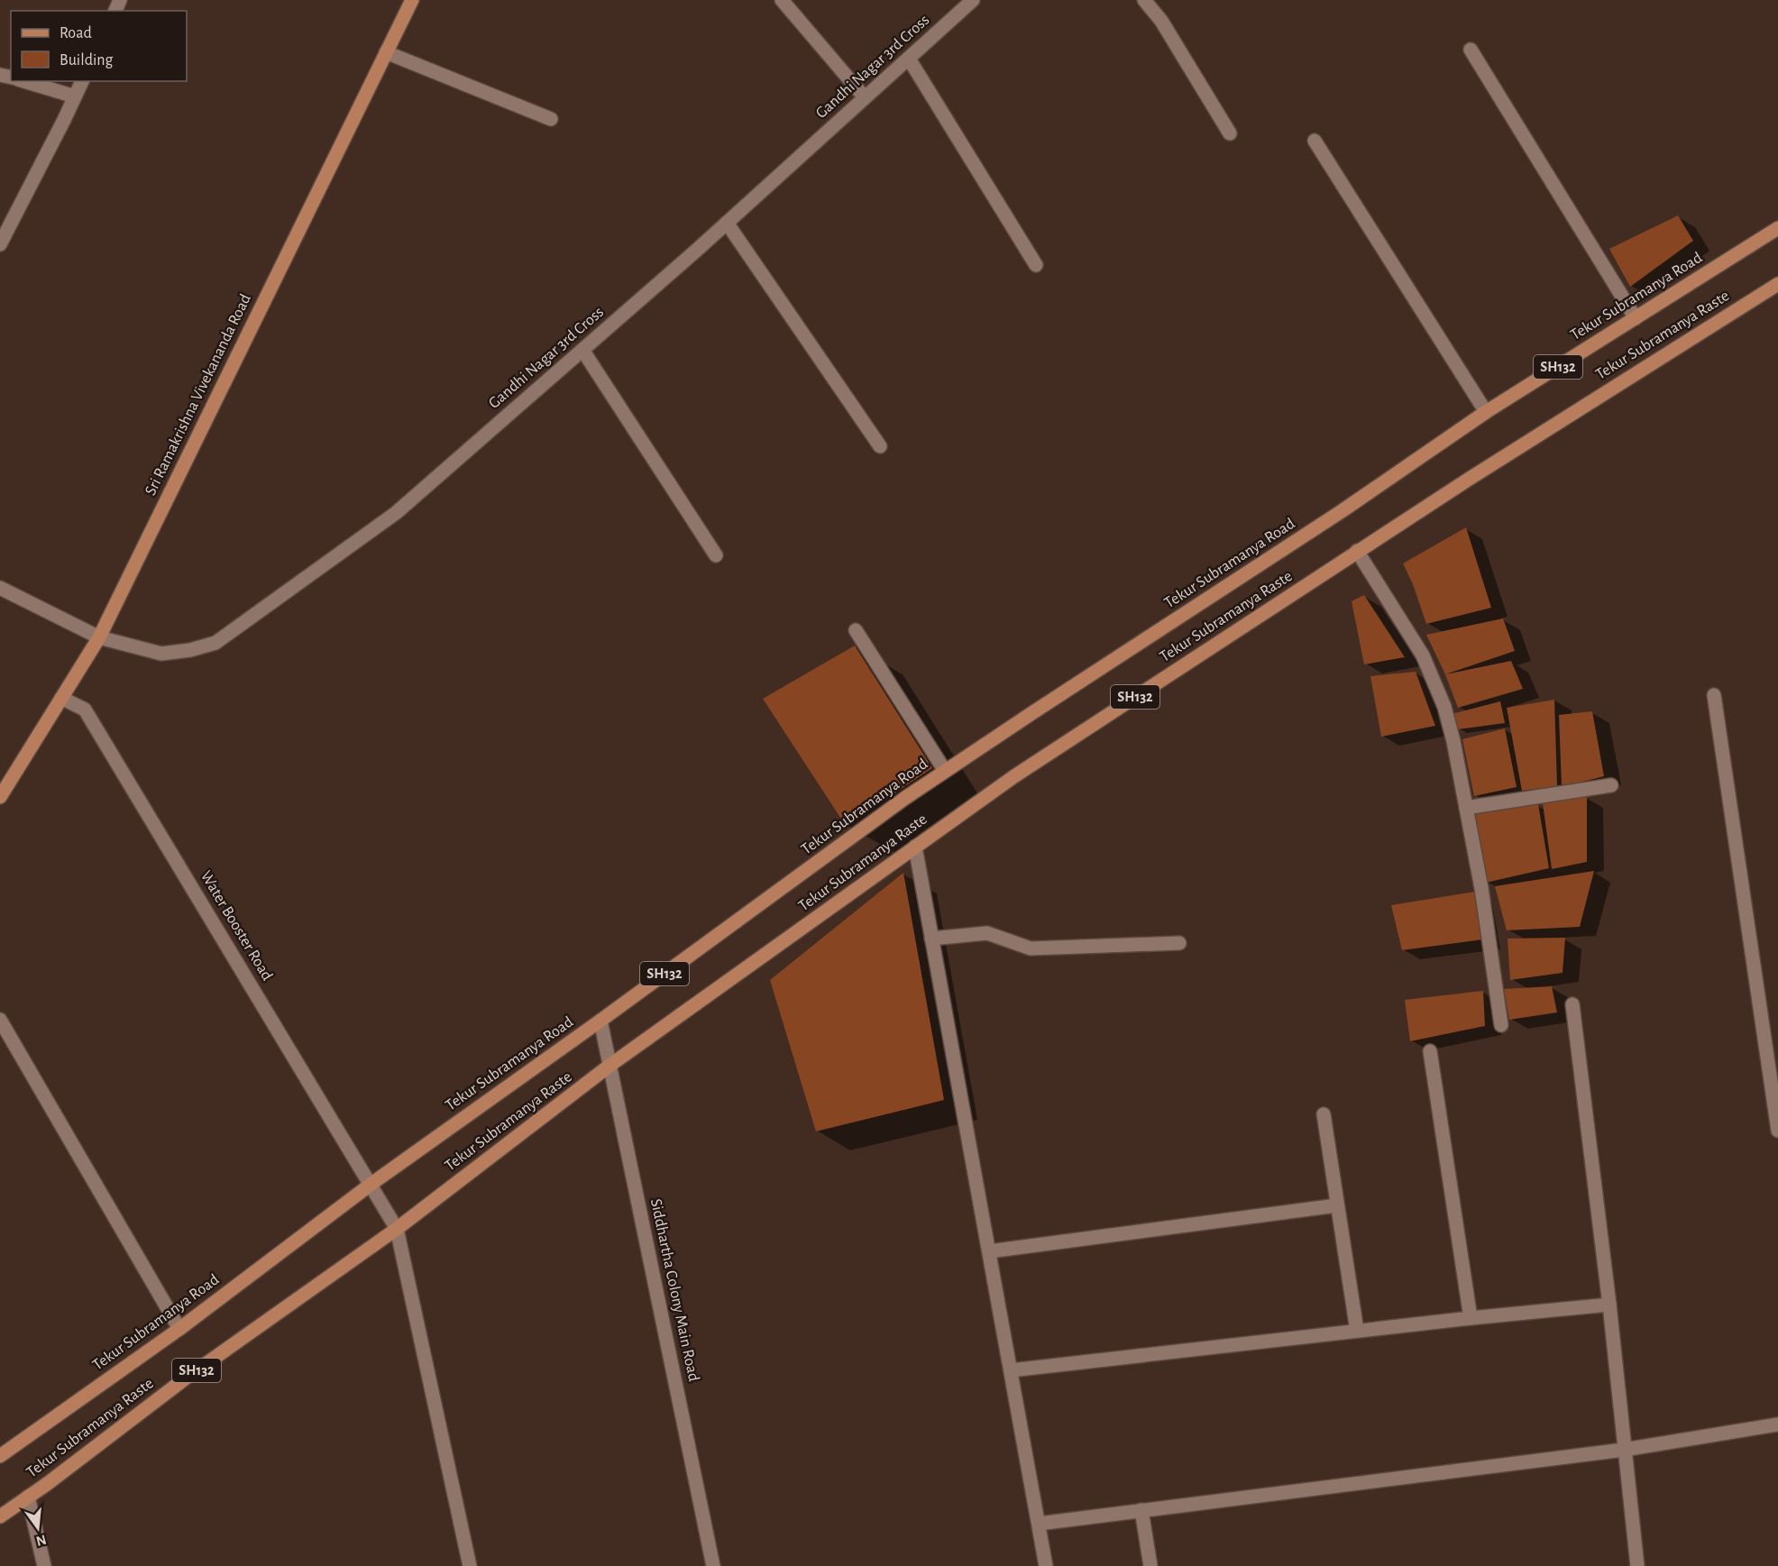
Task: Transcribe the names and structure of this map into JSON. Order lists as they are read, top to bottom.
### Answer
{
  "streets": {
    "main road": [
      "Tekur Subramanya Road",
      "Tekur Subramanya Raste",
      "SH132",
      "Sri Ramakrishna Vivekananda Road"
    ],
    "street": ["Gandhi Nagar 3rd Cross", "Water Booster Road", "Siddhartha Colony Main Road"]
  },
  "crossings": [
    ["Gandhi Nagar 3rd Cross", "Sri Ramakrishna Vivekananda Road"],
    ["Tekur Subramanya Road", "Water Booster Road"],
    ["Tekur Subramanya Road", "Siddhartha Colony Main Road"],
    ["Tekur Subramanya Raste", "Water Booster Road"],
    ["Tekur Subramanya Raste", "Siddhartha Colony Main Road"],
    ["Sri Ramakrishna Vivekananda Road", "Water Booster Road"]
  ],
  "legend": ["Road", "Building"],
  "north": "bottom"
}
